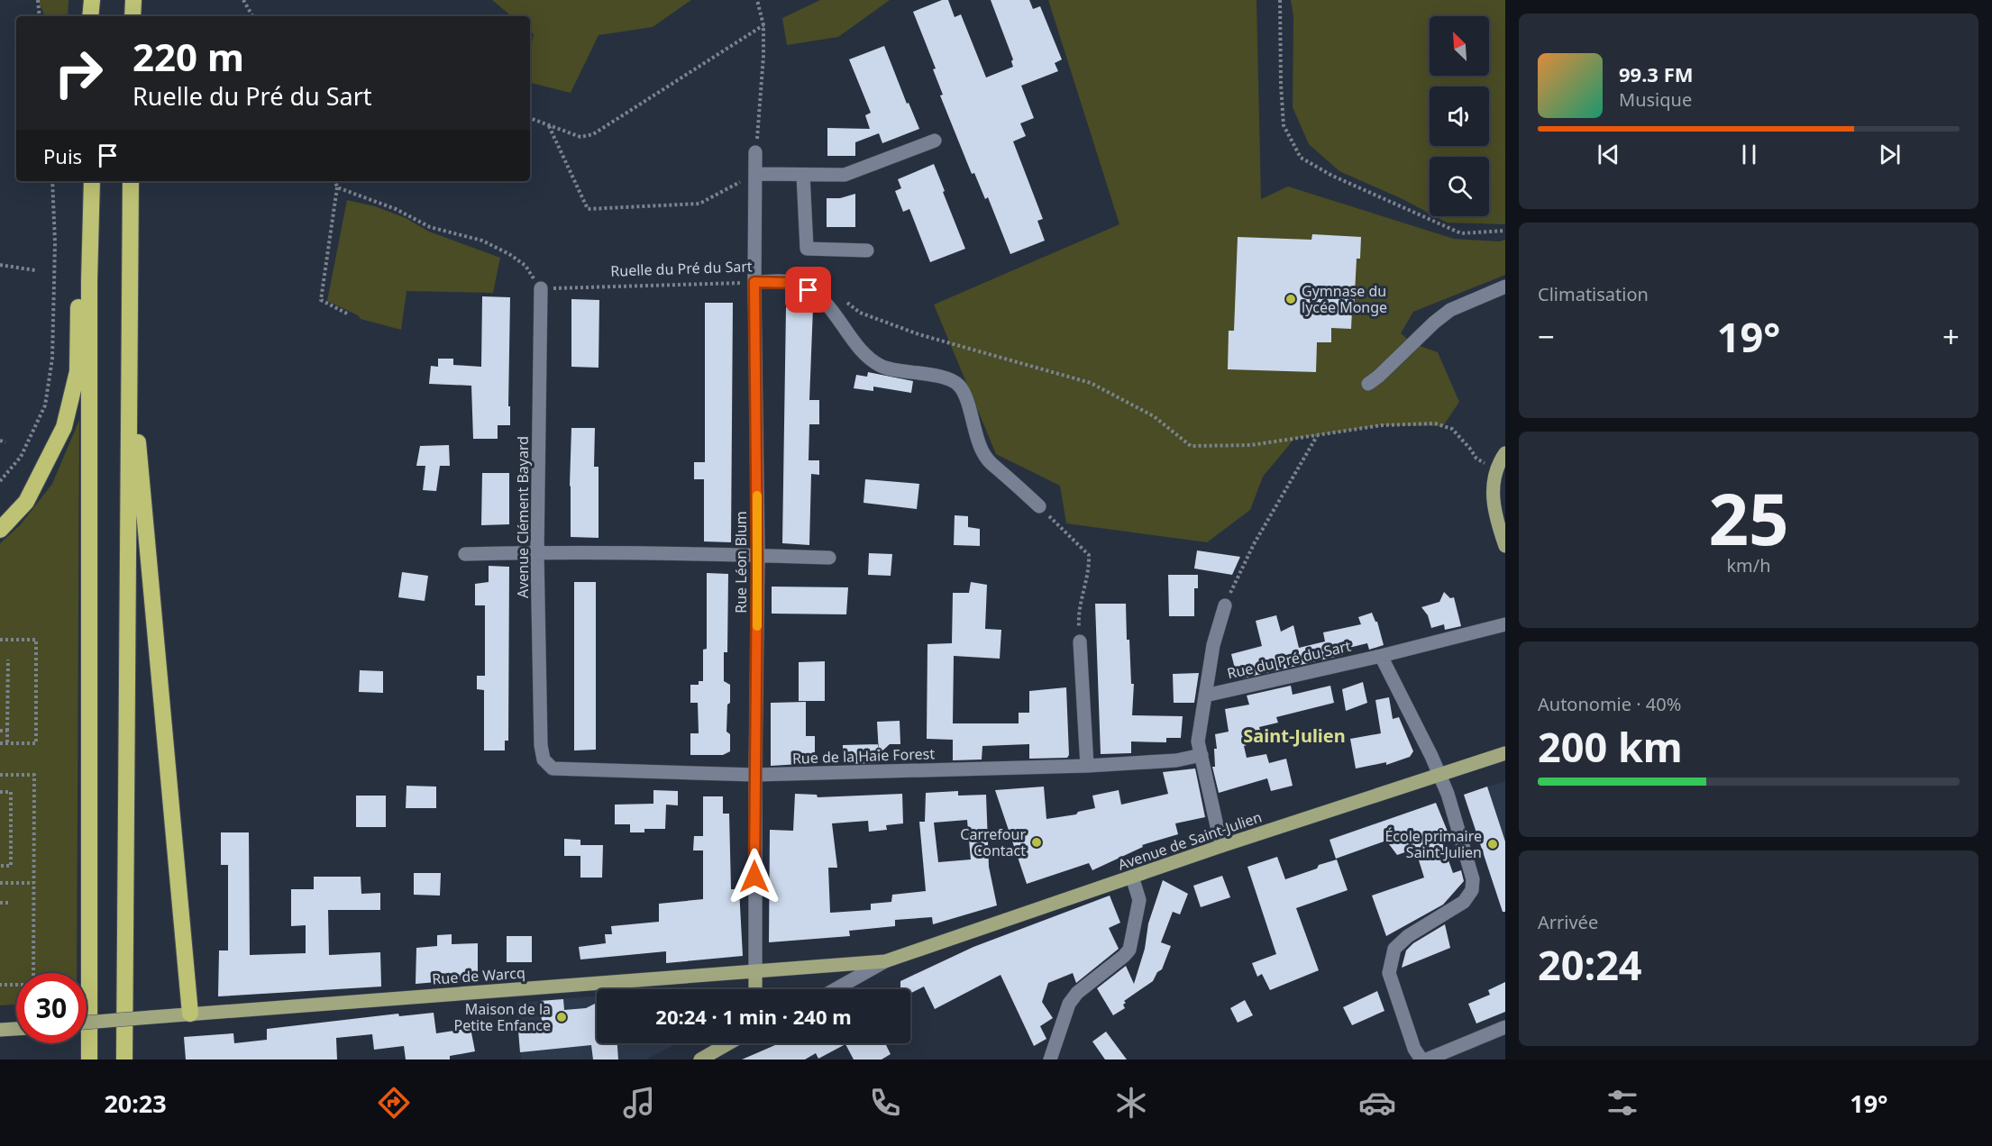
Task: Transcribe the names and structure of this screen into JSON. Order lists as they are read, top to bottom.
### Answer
{
  "streets": {
    "main road": ["Avenue de Saint-Julien", "Rue de Warcq"],
    "street": [
      "Ruelle du Pré du Sart",
      "Avenue Clément Bayard",
      "Rue Léon Blum",
      "Rue du Pré du Sart",
      "Rue de la Haie Forest"
    ]
  },
  "crossings": [
    ["Ruelle du Pré du Sart", "Avenue Clément Bayard"],
    ["Ruelle du Pré du Sart", "Rue Léon Blum"],
    ["Avenue Clément Bayard", "Rue de la Haie Forest"],
    ["Rue Léon Blum", "Rue de la Haie Forest"],
    ["Rue Léon Blum", "Rue de Warcq"],
    ["Rue du Pré du Sart", "Rue de la Haie Forest"],
    ["Rue du Pré du Sart", "Avenue de Saint-Julien"],
    ["Avenue de Saint-Julien", "Rue de Warcq"]
  ],
  "districts": ["Saint-Julien"],
  "places": [
    "Gymnase du lycée Monge",
    "Carrefour Contact",
    "École primaire Saint-Julien",
    "Maison de la Petite Enfance"
  ],
  "north": "top left",
  "page": {
    "turn": ["220 m", "Ruelle du Pré du Sart"],
    "song": ["99.3 FM", "Musique"],
    "then": "Puis",
    "tile": [
      "Climatisation",
      ["25", "km/h"],
      ["Autonomie · 40%", "200 km"],
      ["Arrivée", "20:24"]
    ],
    "heat": ["−", "19°", "+"],
    "limit": "30",
    "trip": "20:24 · 1 min · 240 m",
    "tabs": ["20:23", "19°"]
  }
}
